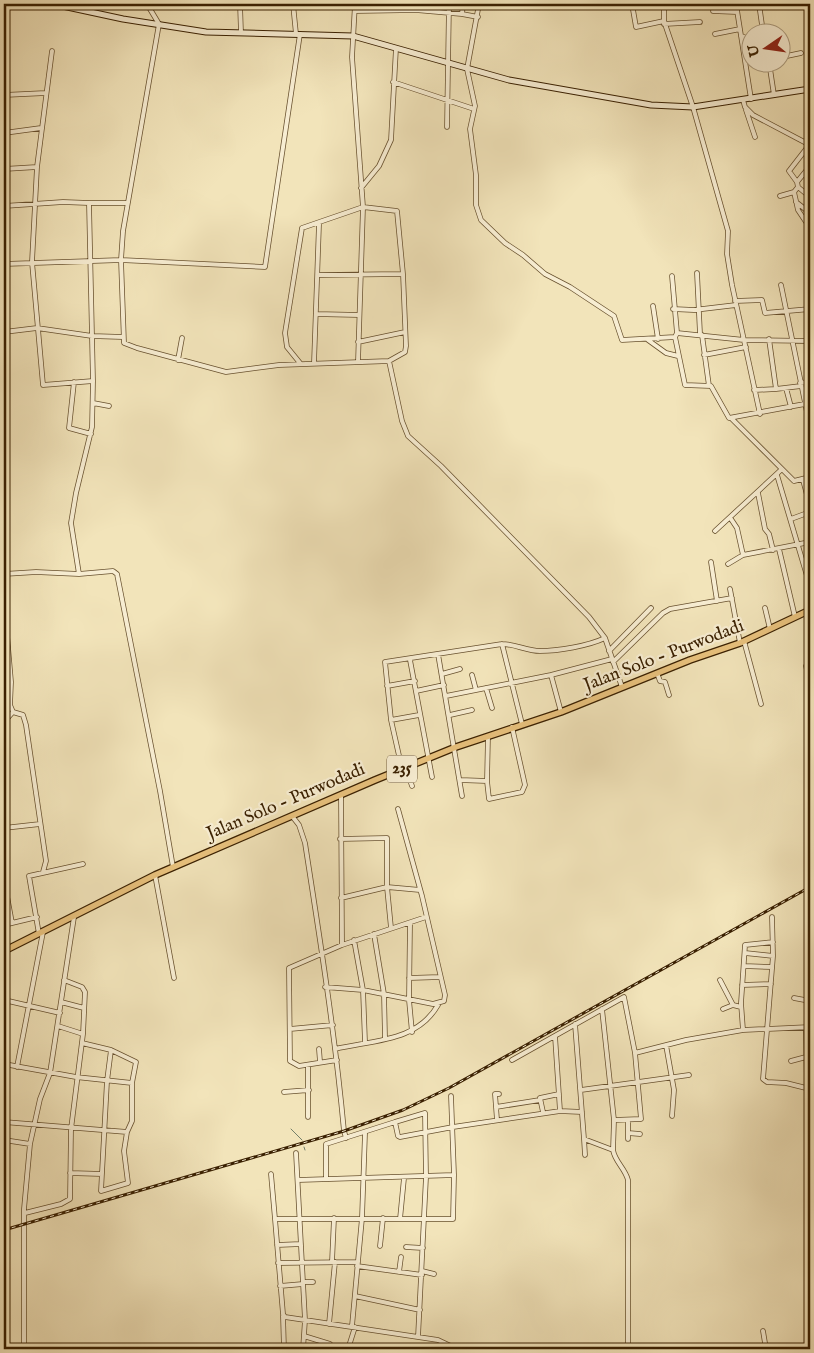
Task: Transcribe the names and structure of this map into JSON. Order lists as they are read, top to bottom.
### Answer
{
  "streets": {
    "main road": ["Jalan Solo - Purwodadi", "235"]
  },
  "north": "left"
}
